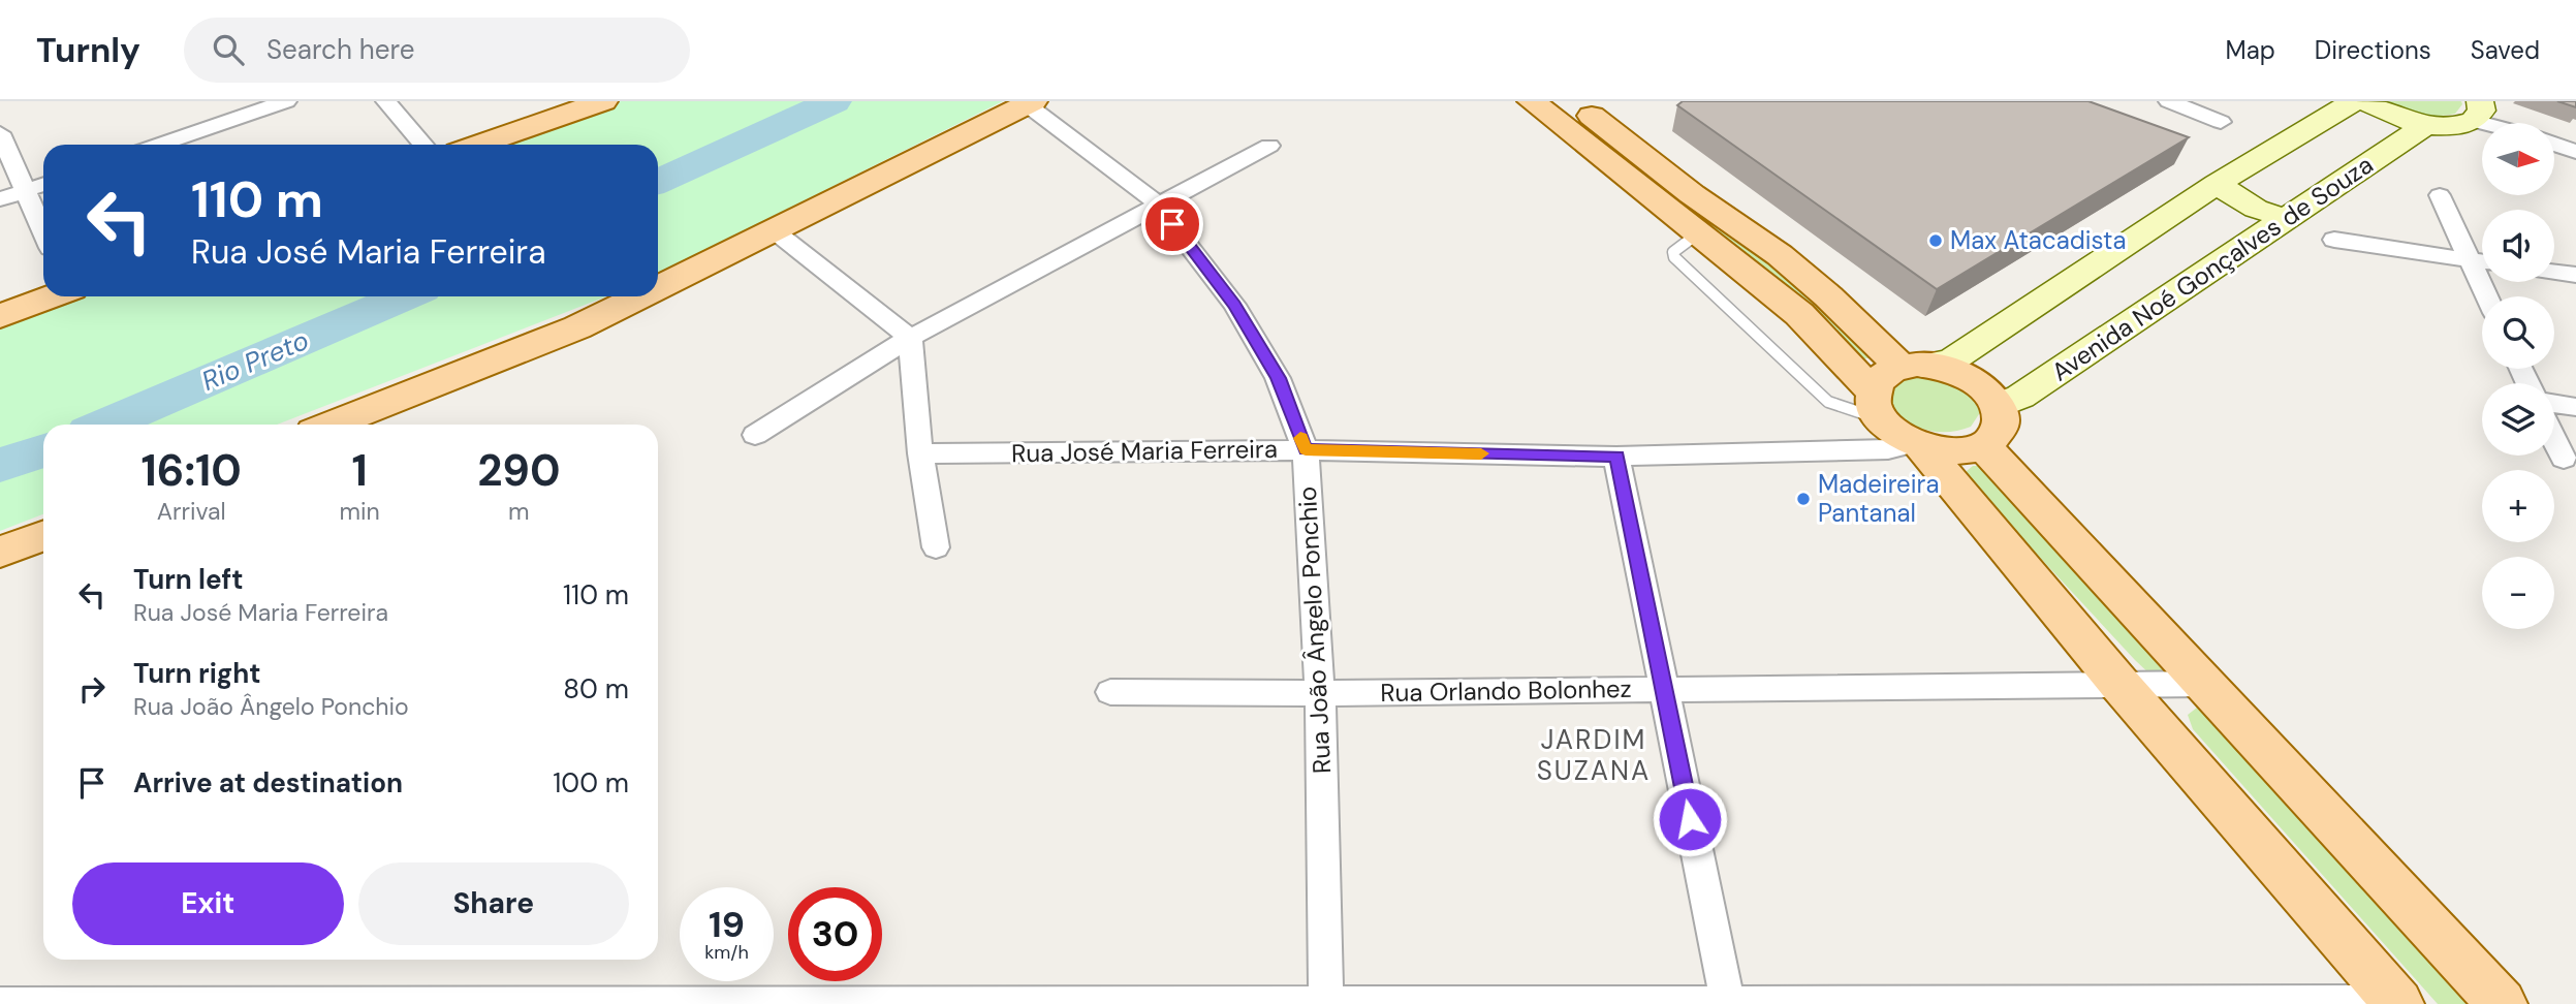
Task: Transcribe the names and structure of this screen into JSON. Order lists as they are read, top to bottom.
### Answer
{
  "streets": {
    "main road": ["Avenida Noé Gonçalves de Souza"],
    "street": ["Rua José Maria Ferreira", "Rua João Ângelo Ponchio", "Rua Orlando Bolonhez"]
  },
  "crossings": [
    ["Avenida Noé Gonçalves de Souza", "Rua José Maria Ferreira"],
    ["Rua José Maria Ferreira", "Rua João Ângelo Ponchio"],
    ["Rua João Ângelo Ponchio", "Rua Orlando Bolonhez"]
  ],
  "districts": ["JARDIM SUZANA"],
  "water": ["Rio Preto"],
  "places": ["Max Atacadista", "Madeireira Pantanal"],
  "north": "right",
  "page": {
    "header": "Turnly",
    "search": "Search here",
    "nav": ["Map", "Directions", "Saved"],
    "map_buttons": ["+", "−"],
    "turn": ["110 m", "Rua José Maria Ferreira"],
    "eta": [
      "16:10",
      "Arrival",
      "1",
      "min",
      "290",
      "m"
    ],
    "list": [
      {
        "name": "Turn left",
        "note": "Rua José Maria Ferreira",
        "value": "110 m"
      },
      {
        "name": "Turn right",
        "note": "Rua João Ângelo Ponchio",
        "value": "80 m"
      },
      {
        "name": "Arrive at destination",
        "value": "100 m"
      }
    ],
    "buttons": ["Exit", "Share"],
    "speed": "19 km/h",
    "limit": "30"
  }
}
